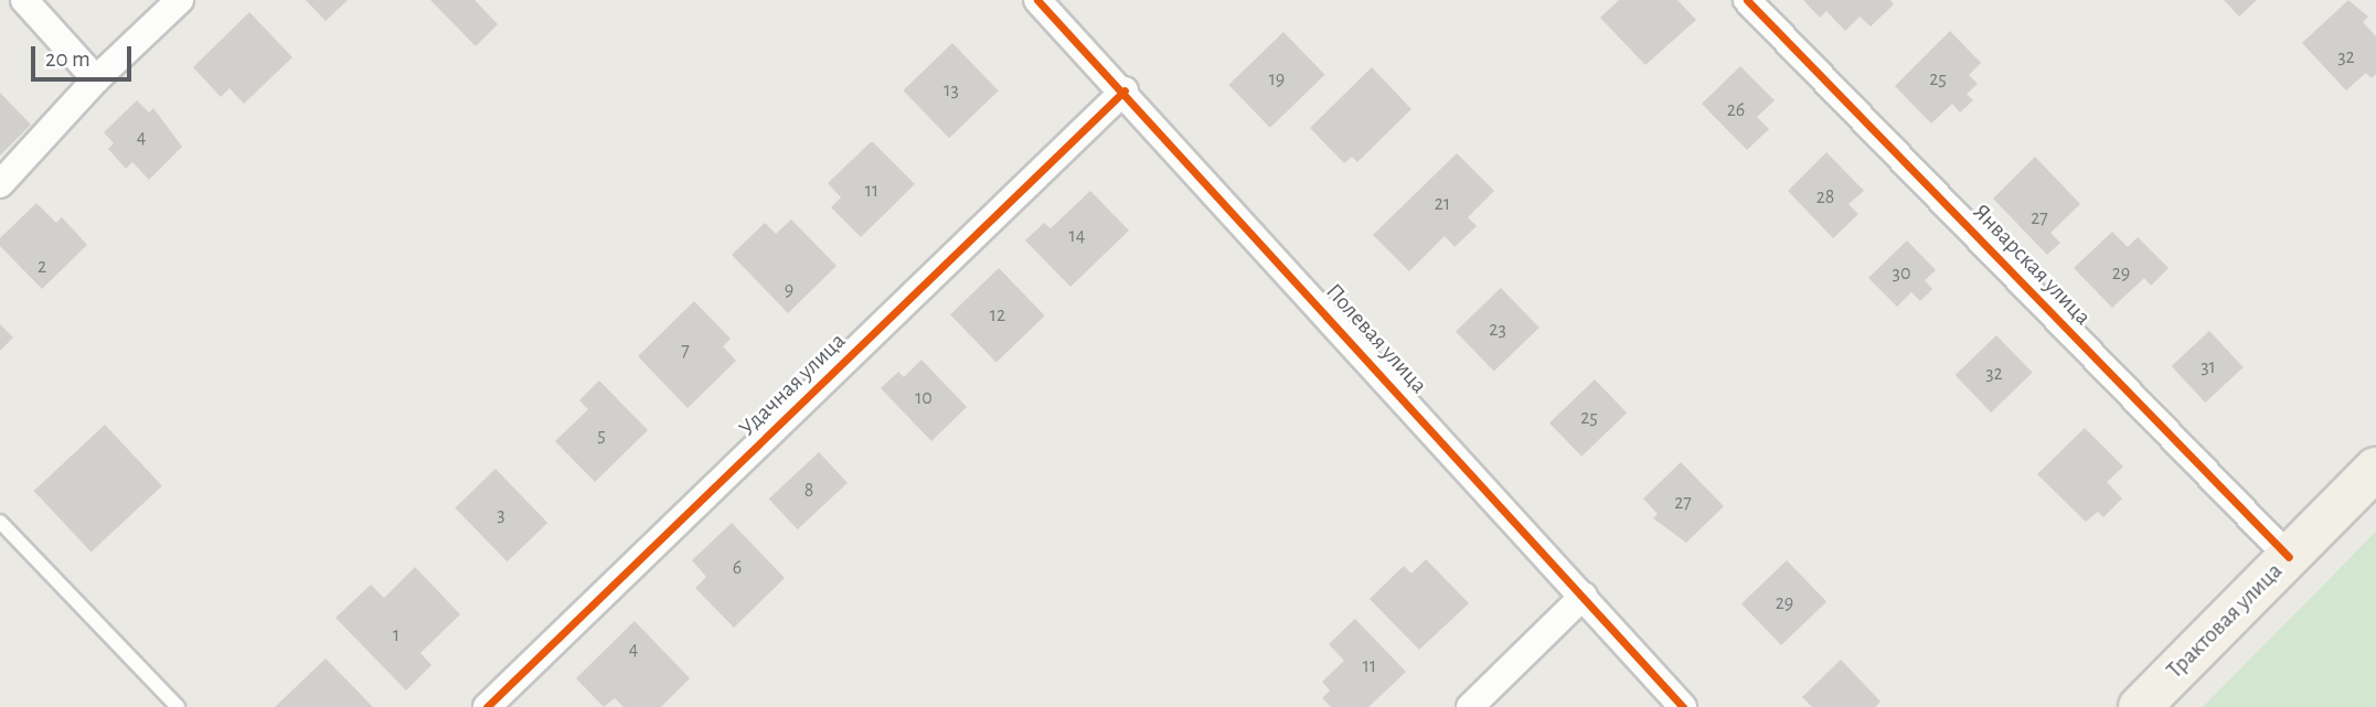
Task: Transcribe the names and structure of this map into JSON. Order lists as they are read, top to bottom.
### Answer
{
  "streets": {
    "main road": ["Трактовая улица"],
    "street": ["Январская улица", "Полевая улица", "Удачная улица"]
  },
  "crossings": [
    ["Январская улица", "Трактовая улица"],
    ["Полевая улица", "Удачная улица"]
  ],
  "house_numbers": [
    "32",
    "19",
    "25",
    "13",
    "26",
    "4",
    "11",
    "28",
    "21",
    "27",
    "14",
    "2",
    "30",
    "29",
    "9",
    "12",
    "23",
    "7",
    "31",
    "32",
    "10",
    "25",
    "5",
    "8",
    "27",
    "3",
    "6",
    "29",
    "1",
    "4",
    "11"
  ],
  "scale_bar": "20 m"
}
